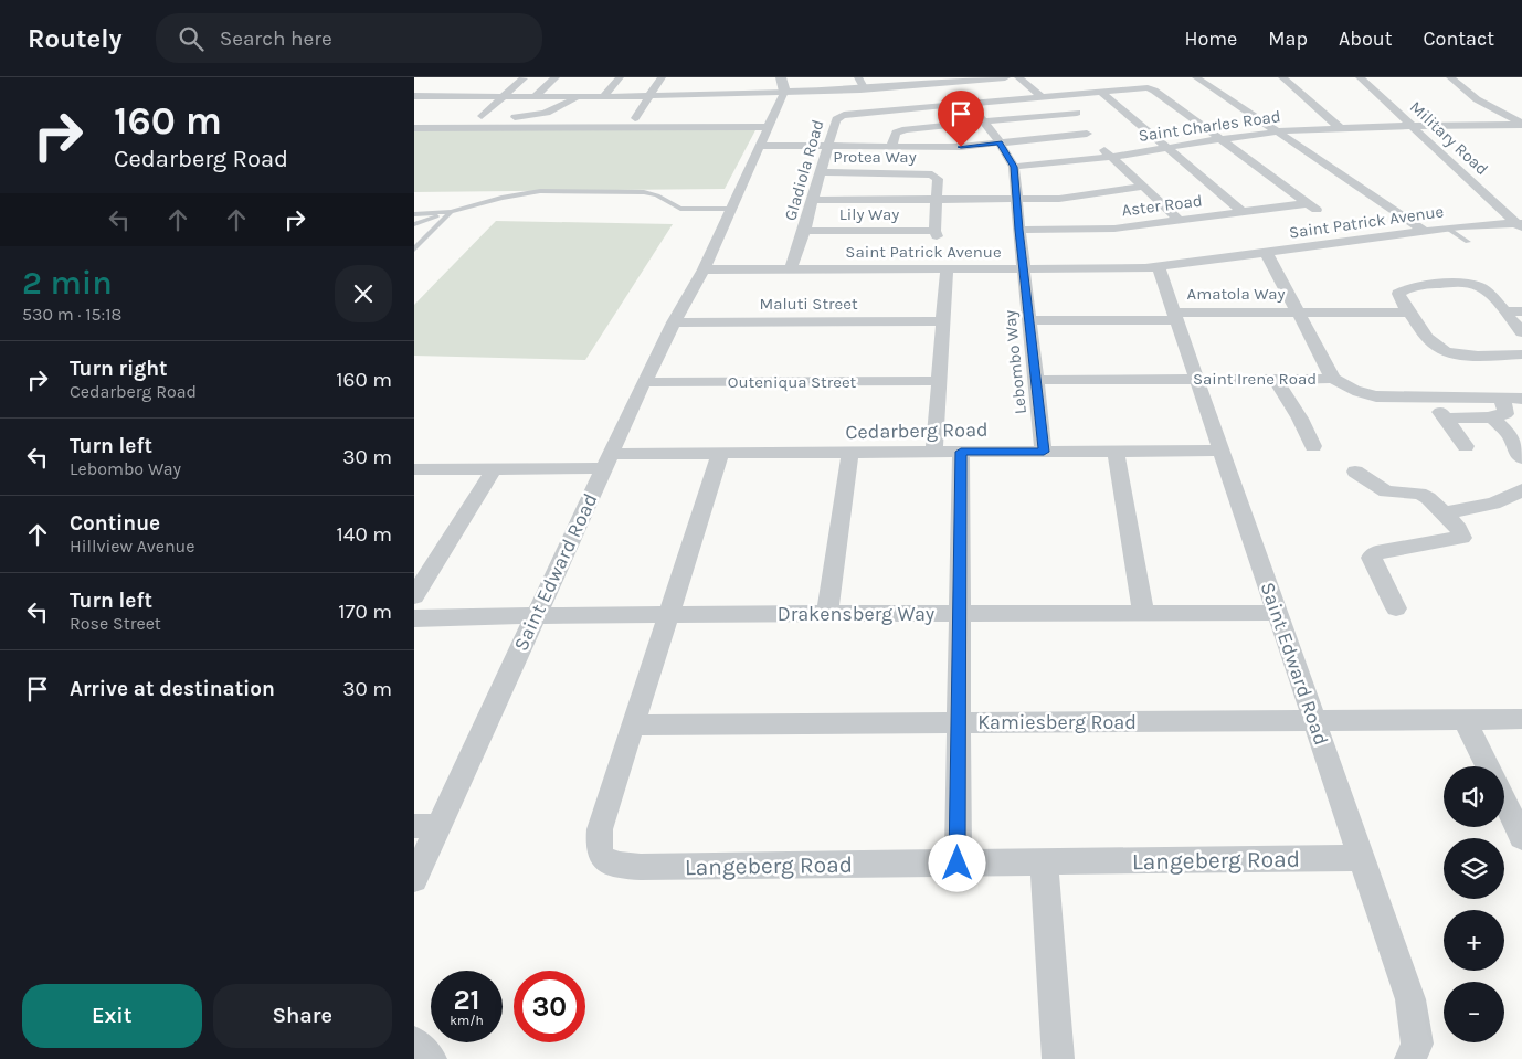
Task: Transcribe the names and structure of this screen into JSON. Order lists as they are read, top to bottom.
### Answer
{
  "streets": {
    "street": [
      "Saint Charles Road",
      "Military Road",
      "Protea Way",
      "Gladiola Road",
      "Aster Road",
      "Lily Way",
      "Saint Patrick Avenue",
      "Amatola Way",
      "Maluti Street",
      "Lebombo Way",
      "Saint Irene Road",
      "Outeniqua Street",
      "Cedarberg Road",
      "Saint Edward Road",
      "Drakensberg Way",
      "Kamiesberg Road",
      "Langeberg Road"
    ]
  },
  "crossings": [
    ["Saint Charles Road", "Military Road"],
    ["Saint Charles Road", "Gladiola Road"],
    ["Saint Charles Road", "Aster Road"],
    ["Saint Charles Road", "Lebombo Way"],
    ["Military Road", "Saint Patrick Avenue"],
    ["Protea Way", "Gladiola Road"],
    ["Protea Way", "Lily Way"],
    ["Gladiola Road", "Aster Road"],
    ["Gladiola Road", "Lily Way"],
    ["Gladiola Road", "Saint Patrick Avenue"],
    ["Aster Road", "Lebombo Way"],
    ["Saint Patrick Avenue", "Lebombo Way"],
    ["Saint Patrick Avenue", "Saint Irene Road"],
    ["Saint Patrick Avenue", "Saint Edward Road"],
    ["Amatola Way", "Saint Irene Road"],
    ["Amatola Way", "Saint Edward Road"],
    ["Maluti Street", "Saint Edward Road"],
    ["Lebombo Way", "Saint Irene Road"],
    ["Lebombo Way", "Cedarberg Road"],
    ["Saint Irene Road", "Saint Edward Road"],
    ["Outeniqua Street", "Saint Edward Road"],
    ["Cedarberg Road", "Saint Edward Road"],
    ["Cedarberg Road", "Langeberg Road"],
    ["Saint Edward Road", "Drakensberg Way"],
    ["Saint Edward Road", "Kamiesberg Road"],
    ["Saint Edward Road", "Langeberg Road"],
    ["Drakensberg Way", "Langeberg Road"],
    ["Kamiesberg Road", "Langeberg Road"]
  ],
  "page": {
    "header": "Routely",
    "search": "Search here",
    "nav": [
      "Home",
      "Map",
      "About",
      "Contact"
    ],
    "turn": ["160 m", "Cedarberg Road"],
    "heading": ["2 min", "530 m · 15:18"],
    "list": [
      {
        "name": "Turn right",
        "note": "Cedarberg Road",
        "value": "160 m"
      },
      {
        "name": "Turn left",
        "note": "Lebombo Way",
        "value": "30 m"
      },
      {
        "name": "Continue",
        "note": "Hillview Avenue",
        "value": "140 m"
      },
      {
        "name": "Turn left",
        "note": "Rose Street",
        "value": "170 m"
      },
      {
        "name": "Arrive at destination",
        "value": "30 m"
      }
    ],
    "map_buttons": ["+", "−"],
    "speed": "21 km/h",
    "limit": "30",
    "buttons": ["Exit", "Share"]
  }
}
